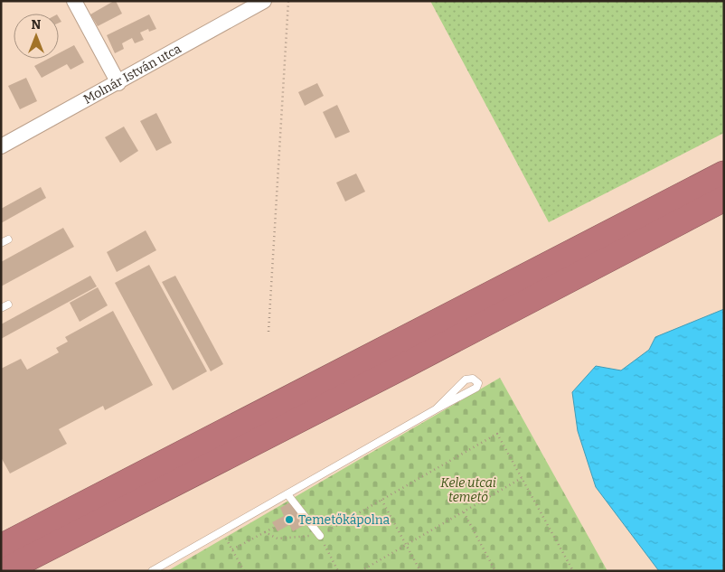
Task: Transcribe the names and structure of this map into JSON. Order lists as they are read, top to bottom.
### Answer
{
  "streets": {
    "street": ["Molnár István utca"]
  },
  "parks": ["Kele utcai temető"],
  "places": ["Temetőkápolna"],
  "north": "top"
}
